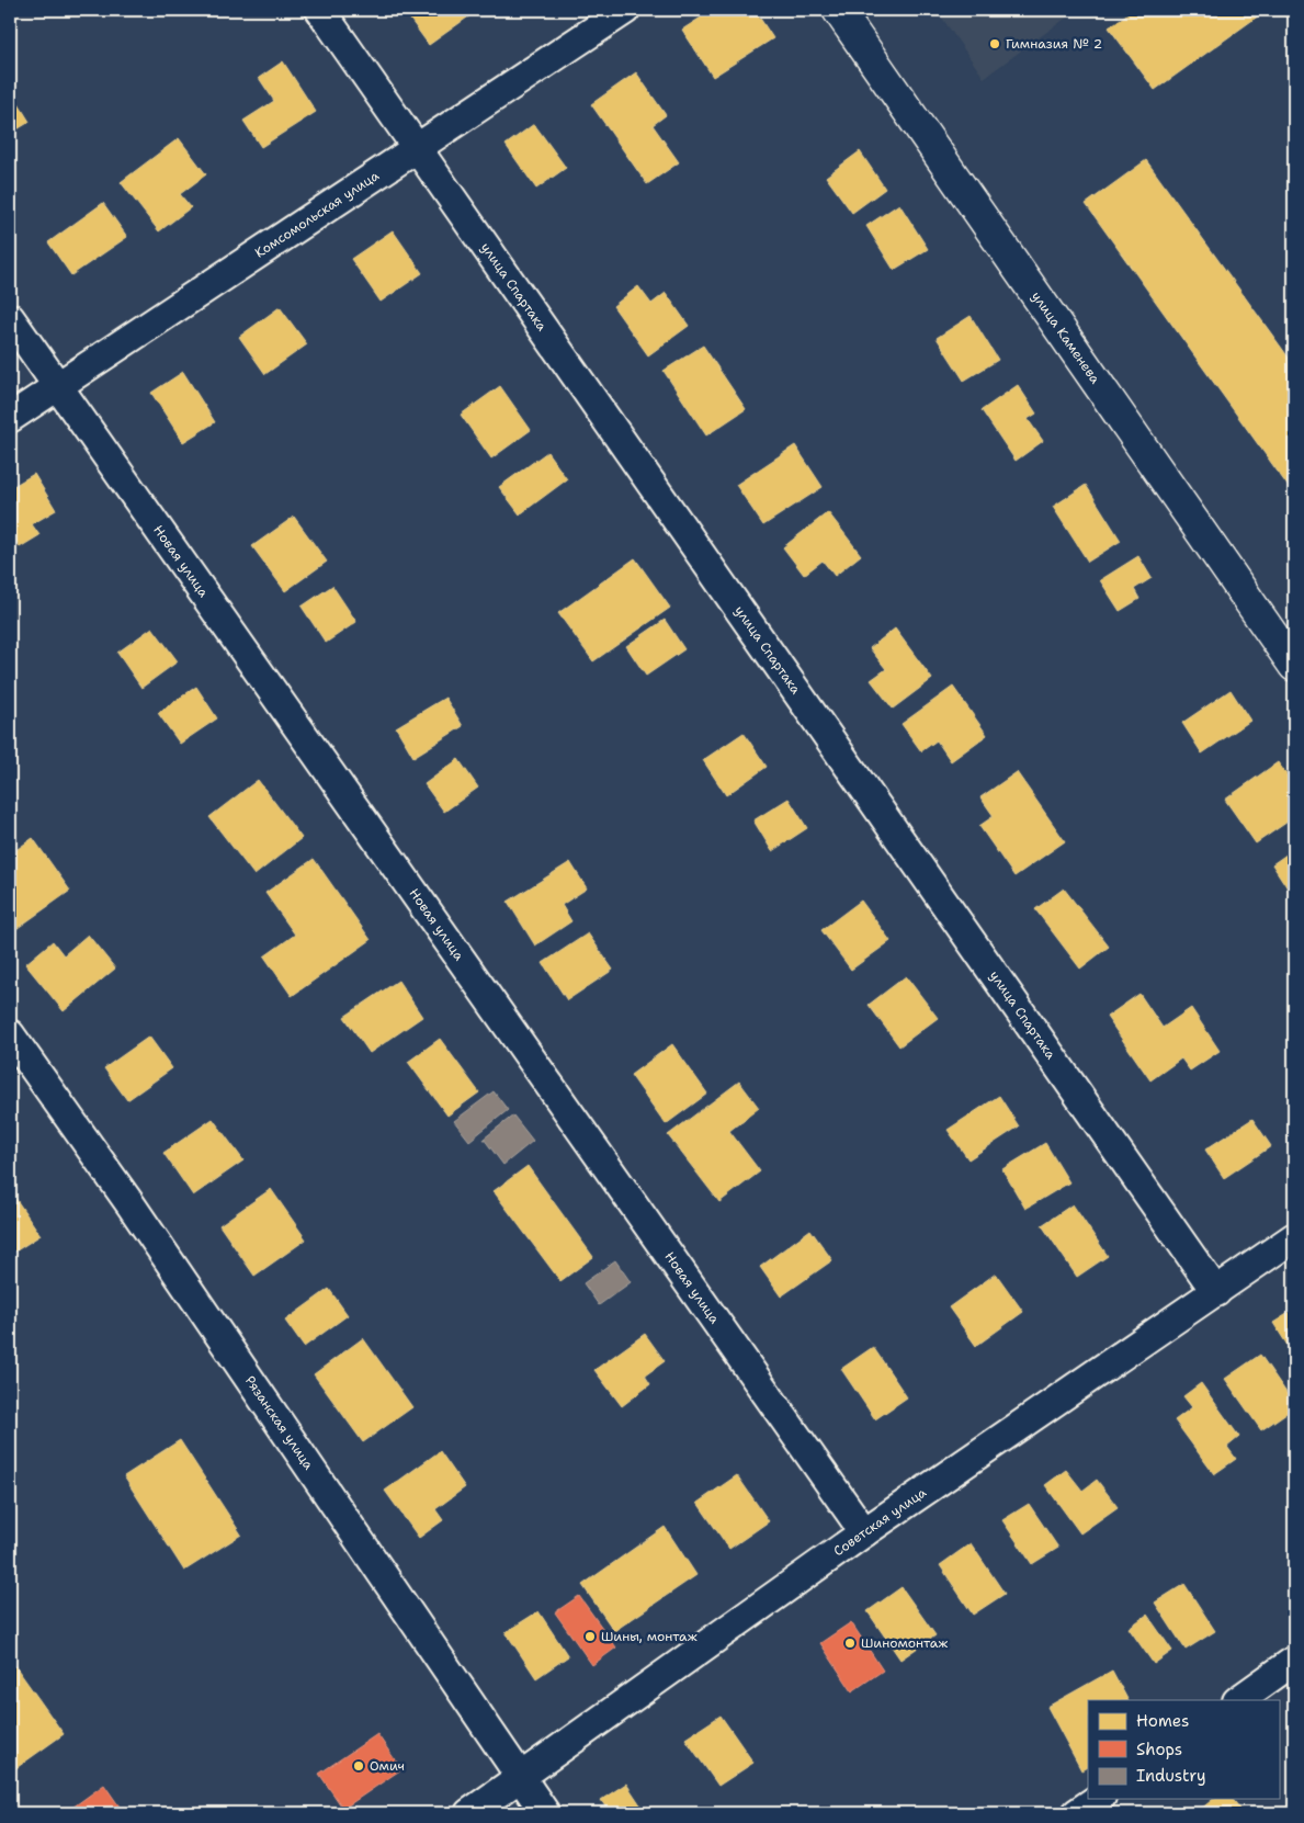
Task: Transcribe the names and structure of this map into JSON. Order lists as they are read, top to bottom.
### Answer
{
  "streets": {
    "main road": ["улица Каменева"],
    "street": [
      "Комсомольская улица",
      "улица Спартака",
      "Новая улица",
      "Рязанская улица",
      "Советская улица"
    ]
  },
  "crossings": [
    ["Комсомольская улица", "улица Спартака"],
    ["Комсомольская улица", "Новая улица"],
    ["улица Спартака", "Советская улица"],
    ["Новая улица", "Советская улица"],
    ["Рязанская улица", "Советская улица"]
  ],
  "places": [
    "Гимназия № 2",
    "Шины, монтаж",
    "Шиномонтаж",
    "Омич"
  ],
  "legend": ["Homes", "Shops", "Industry"]
}
